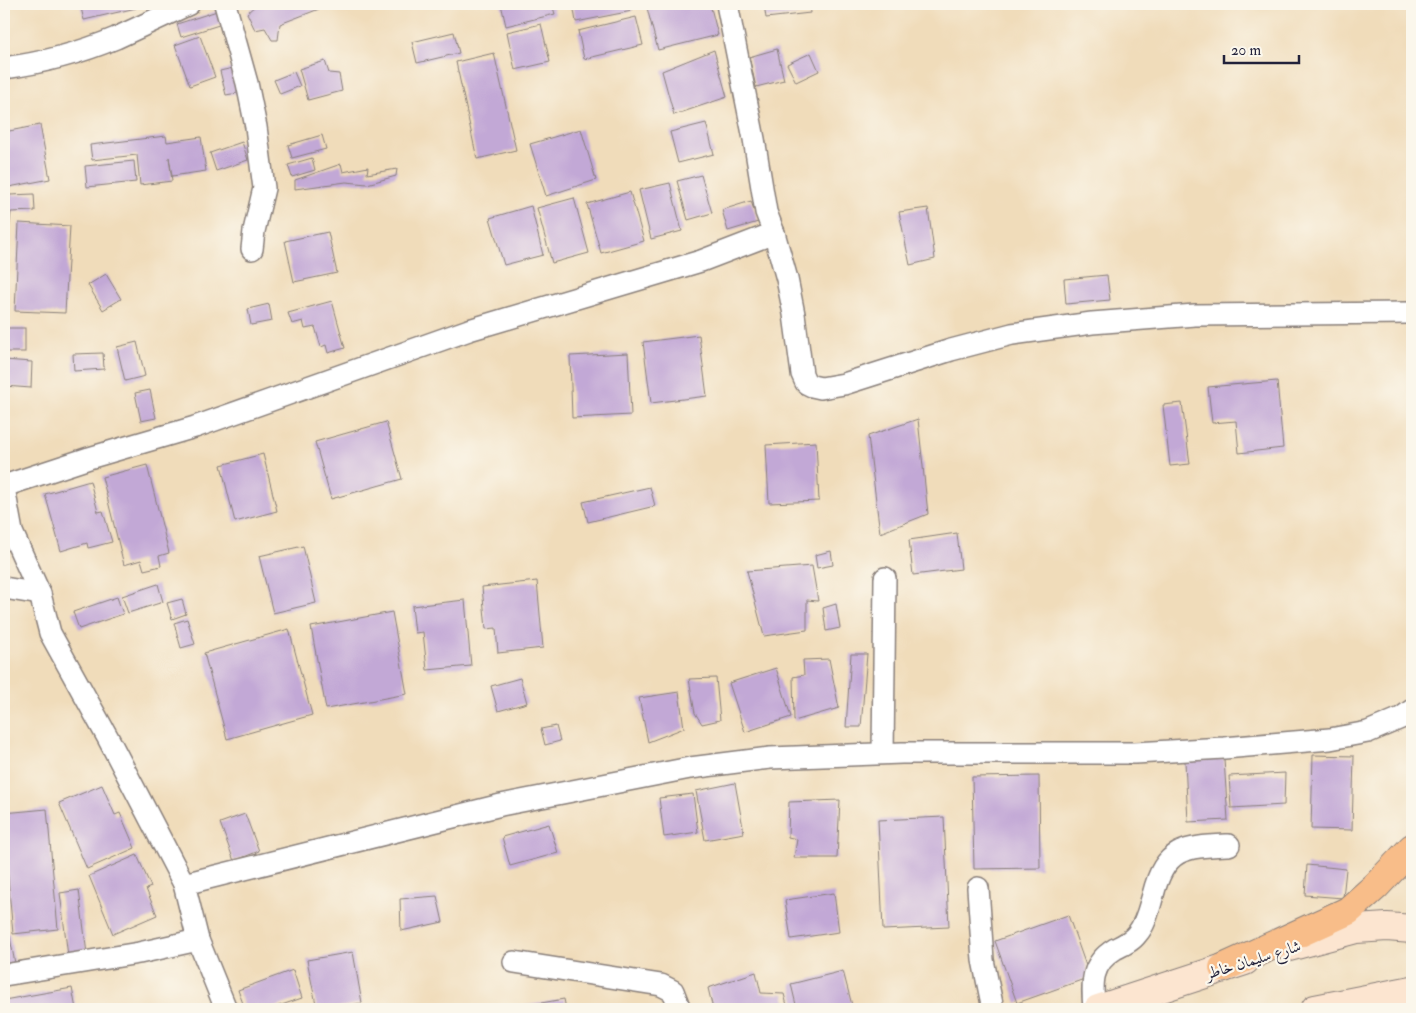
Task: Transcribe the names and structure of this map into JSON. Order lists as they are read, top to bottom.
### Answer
{
  "streets": {
    "main road": ["شارع سليمان خاطر"]
  },
  "scale_bar": "20 m"
}
